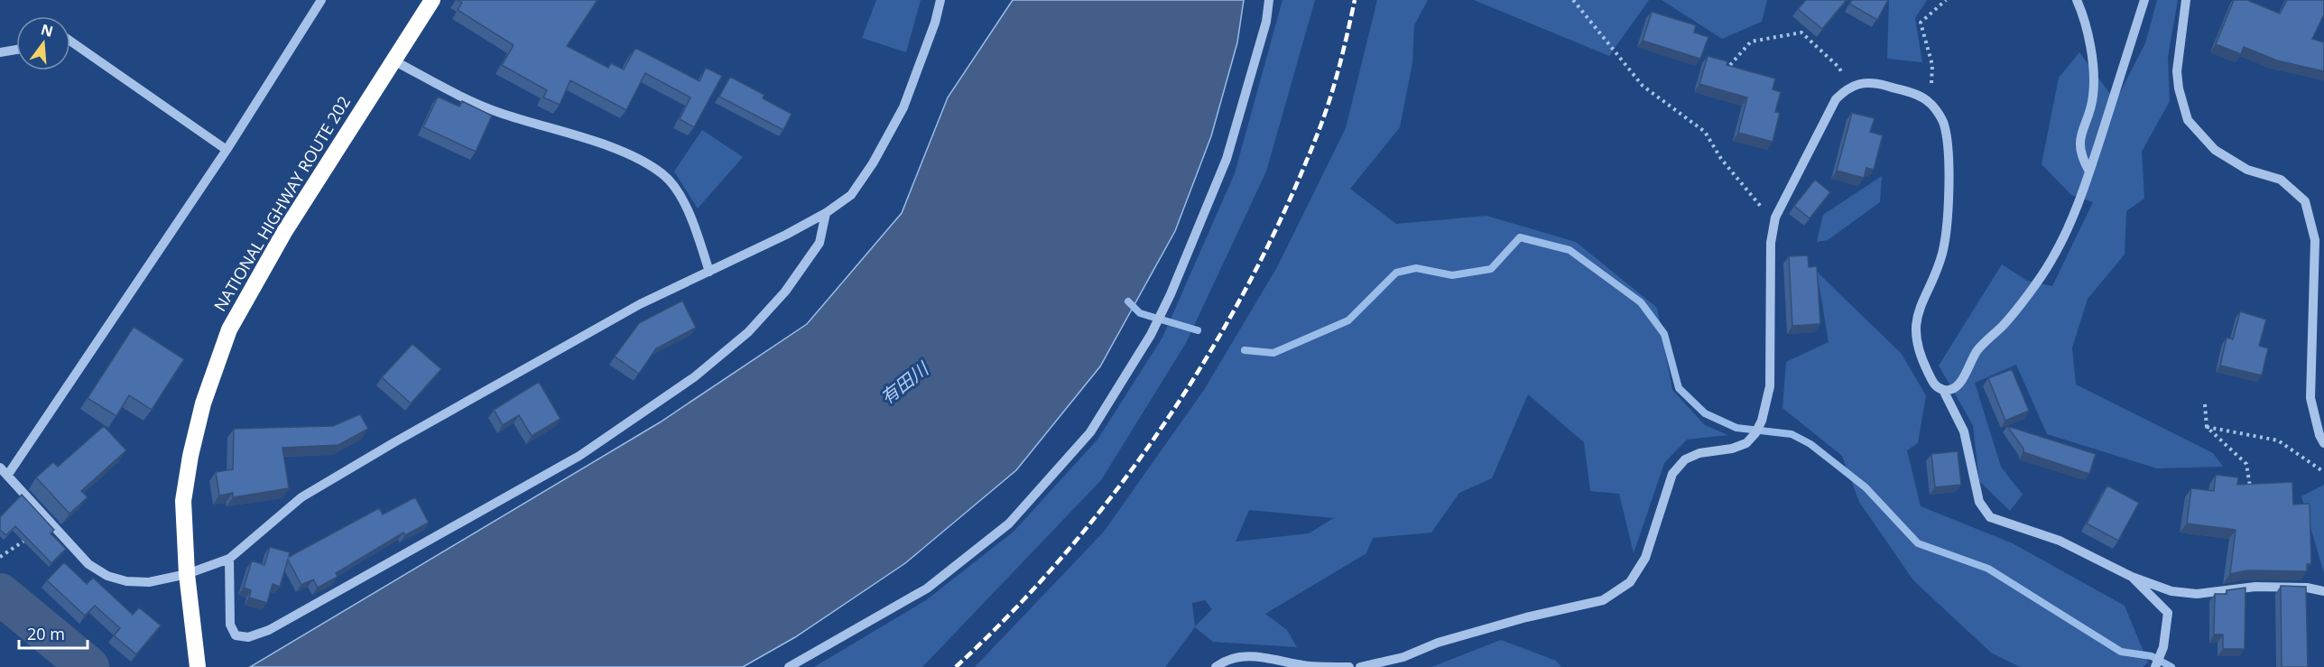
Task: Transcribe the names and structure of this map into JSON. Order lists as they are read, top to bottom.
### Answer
{
  "streets": {
    "highway": ["NATIONAL HIGHWAY ROUTE 202"]
  },
  "water": ["有田川"],
  "scale_bar": "20 m",
  "north": "top"
}
